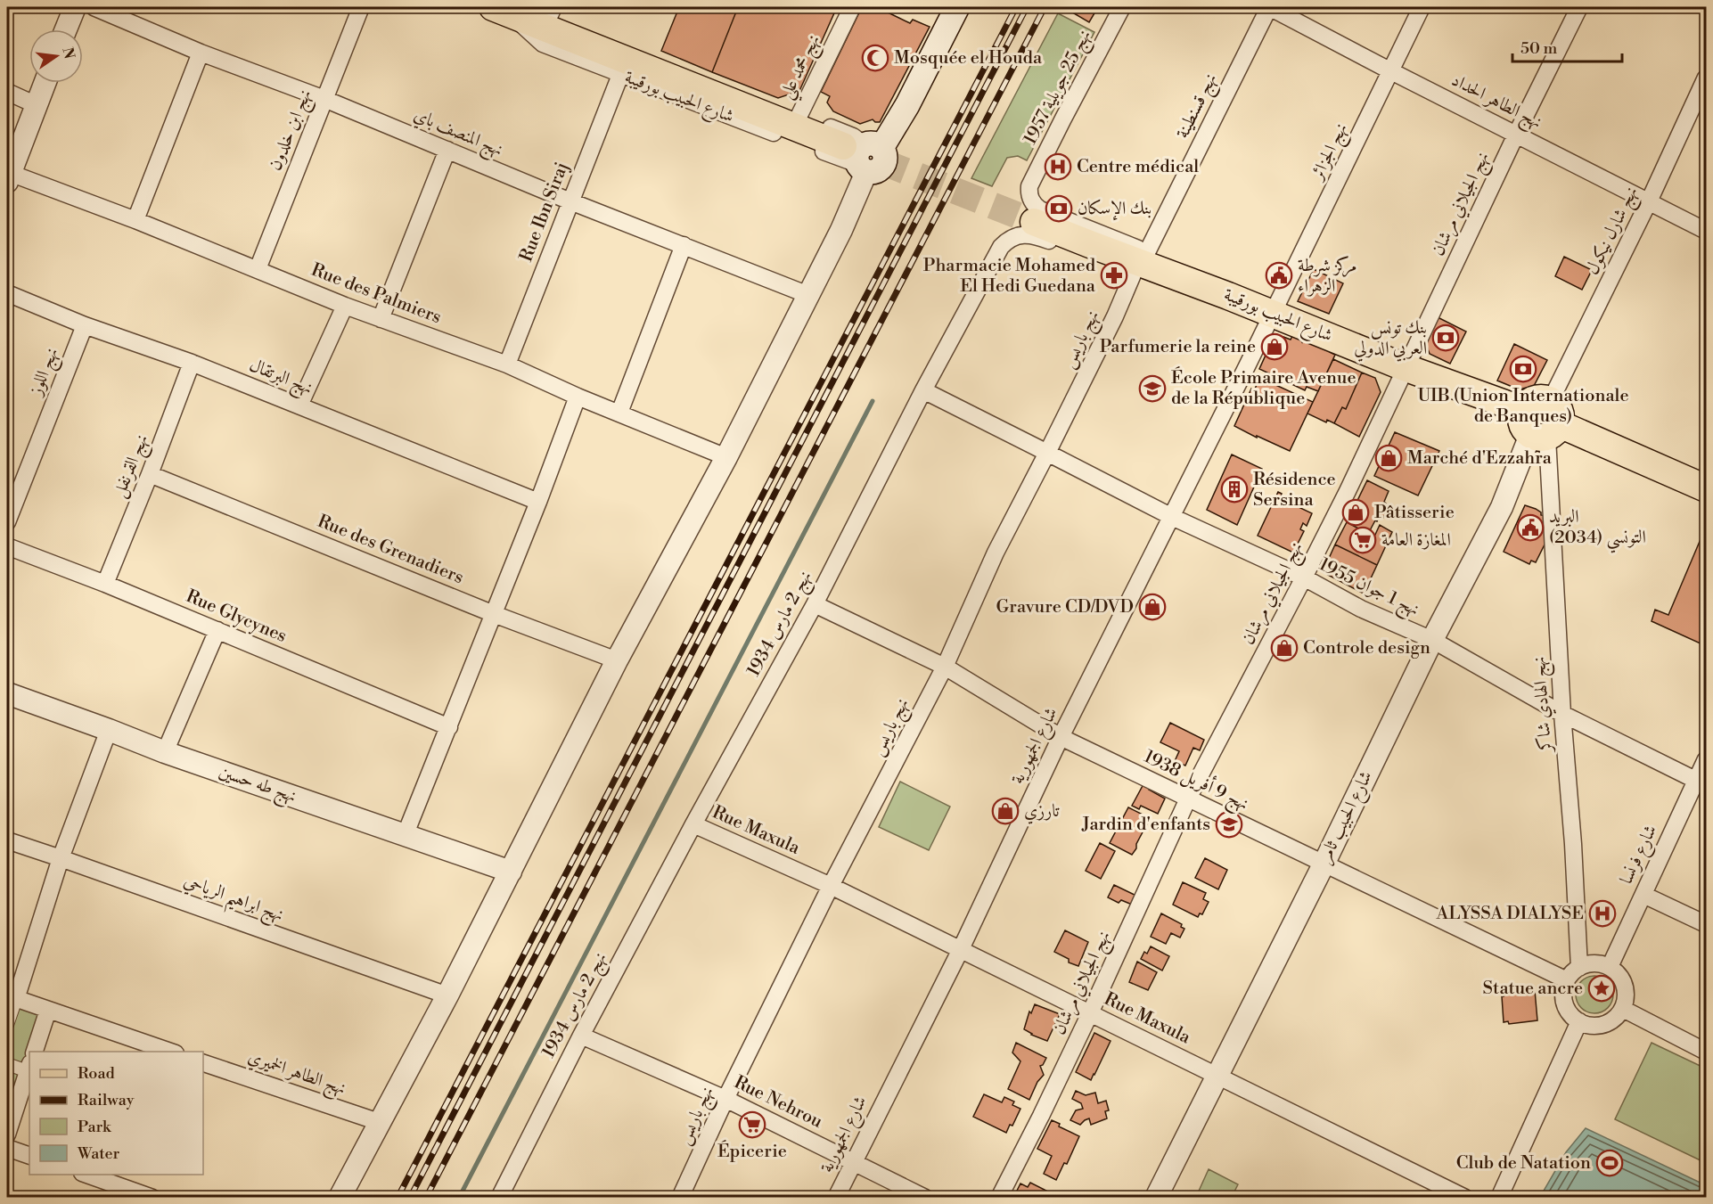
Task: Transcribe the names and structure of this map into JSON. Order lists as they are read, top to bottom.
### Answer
{
  "streets": {
    "main road": ["شارع الحبيب بورقيبة"],
    "street": [
      "نهج محمد علي",
      "نهج 25 جويلية 1957",
      "نهج الطاهر الحداد",
      "نهج قسنطينة",
      "نهج ابن خلدون",
      "نهج المنصف باي",
      "نهج الجزائر",
      "نهج الجيلاني مرشان",
      "Rue Ibn Siraj",
      "نهج شارل نيكول",
      "Rue des Palmiers",
      "نهج باريس",
      "نهج اللوز",
      "نهج البرتقال",
      "نهج القرنفل",
      "Rue des Grenadiers",
      "نهج 1 جوان 1955",
      "Rue Glycynes",
      "نهج 2 مارس 1934",
      "نهج الهادي شاكر",
      "شارع الجمهورية",
      "نهج 9 أفريل 1938",
      "نهج طه حسين",
      "شارع الحبيب ثامر",
      "Rue Maxula",
      "شارع فرنسا",
      "نهج ابراهيم الرياحي",
      "نهج الطاهر الخميري",
      "Rue Nehrou"
    ]
  },
  "crossings": [
    ["نهج محمد علي", "شارع الحبيب بورقيبة"],
    ["نهج 25 جويلية 1957", "شارع الحبيب بورقيبة"],
    ["شارع الحبيب بورقيبة", "نهج الجزائر"],
    ["شارع الحبيب بورقيبة", "نهج الجيلاني مرشان"],
    ["شارع الحبيب بورقيبة", "Rue Ibn Siraj"],
    ["شارع الحبيب بورقيبة", "نهج شارل نيكول"],
    ["شارع الحبيب بورقيبة", "نهج 2 مارس 1934"],
    ["شارع الحبيب بورقيبة", "نهج الهادي شاكر"],
    ["شارع الحبيب بورقيبة", "شارع الجمهورية"],
    ["شارع الحبيب بورقيبة", "شارع الحبيب ثامر"],
    ["نهج الطاهر الحداد", "نهج قسنطينة"],
    ["نهج الطاهر الحداد", "نهج الجزائر"],
    ["نهج الطاهر الحداد", "نهج الجيلاني مرشان"],
    ["نهج الطاهر الحداد", "نهج شارل نيكول"],
    ["نهج ابن خلدون", "نهج المنصف باي"],
    ["نهج ابن خلدون", "Rue des Palmiers"],
    ["نهج المنصف باي", "Rue Ibn Siraj"],
    ["نهج الجزائر", "شارع الجمهورية"],
    ["نهج الجيلاني مرشان", "نهج 1 جوان 1955"],
    ["نهج الجيلاني مرشان", "نهج 9 أفريل 1938"],
    ["نهج الجيلاني مرشان", "Rue Maxula"],
    ["Rue Ibn Siraj", "Rue des Palmiers"],
    ["نهج شارل نيكول", "نهج الهادي شاكر"],
    ["نهج شارل نيكول", "شارع الحبيب ثامر"],
    ["نهج باريس", "نهج 1 جوان 1955"],
    ["نهج باريس", "نهج 2 مارس 1934"],
    ["نهج باريس", "نهج 9 أفريل 1938"],
    ["نهج باريس", "Rue Maxula"],
    ["نهج باريس", "Rue Nehrou"],
    ["نهج اللوز", "نهج البرتقال"],
    ["نهج البرتقال", "نهج القرنفل"],
    ["نهج القرنفل", "Rue des Grenadiers"],
    ["نهج القرنفل", "Rue Glycynes"],
    ["نهج 1 جوان 1955", "نهج 2 مارس 1934"],
    ["نهج 1 جوان 1955", "نهج الهادي شاكر"],
    ["نهج 1 جوان 1955", "شارع الجمهورية"],
    ["نهج 1 جوان 1955", "شارع الحبيب ثامر"],
    ["نهج 1 جوان 1955", "شارع فرنسا"],
    ["نهج 2 مارس 1934", "نهج 9 أفريل 1938"],
    ["نهج 2 مارس 1934", "Rue Maxula"],
    ["نهج 2 مارس 1934", "Rue Nehrou"],
    ["نهج الهادي شاكر", "نهج 9 أفريل 1938"],
    ["نهج الهادي شاكر", "شارع الحبيب ثامر"],
    ["نهج الهادي شاكر", "شارع فرنسا"],
    ["شارع الجمهورية", "نهج 9 أفريل 1938"],
    ["شارع الجمهورية", "Rue Maxula"],
    ["شارع الجمهورية", "Rue Nehrou"],
    ["نهج 9 أفريل 1938", "شارع الحبيب ثامر"],
    ["نهج 9 أفريل 1938", "شارع فرنسا"],
    ["شارع الحبيب ثامر", "Rue Maxula"]
  ],
  "places": {
    "mosque": ["Mosquée el Houda"],
    "hospital": ["Centre médical", "ALYSSA DIALYSE"],
    "bank": ["بنك الإسكان", "بنك تونس العربي الدولي", "UIB (Union Internationale de Banques)"],
    "pharmacy": ["Pharmacie Mohamed El Hedi Guedana"],
    "public building": ["مركز شرطة الزهراء", "البريد التونسي (2034)"],
    "shop": [
      "Parfumerie la reine",
      "Marché d'Ezzahra",
      "Pâtisserie",
      "Gravure CD/DVD",
      "Controle design",
      "تارزي"
    ],
    "school or university": ["École Primaire Avenue de la République", "Jardin d'enfants"],
    "building": ["Résidence Sersina"],
    "supermarket": ["المغازة العامة", "Épicerie"],
    "place": ["Statue ancre"],
    "sports": ["Club de Natation"]
  },
  "legend": [
    "Road",
    "Railway",
    "Park",
    "Water"
  ],
  "scale_bar": "50 m",
  "north": "right"
}
